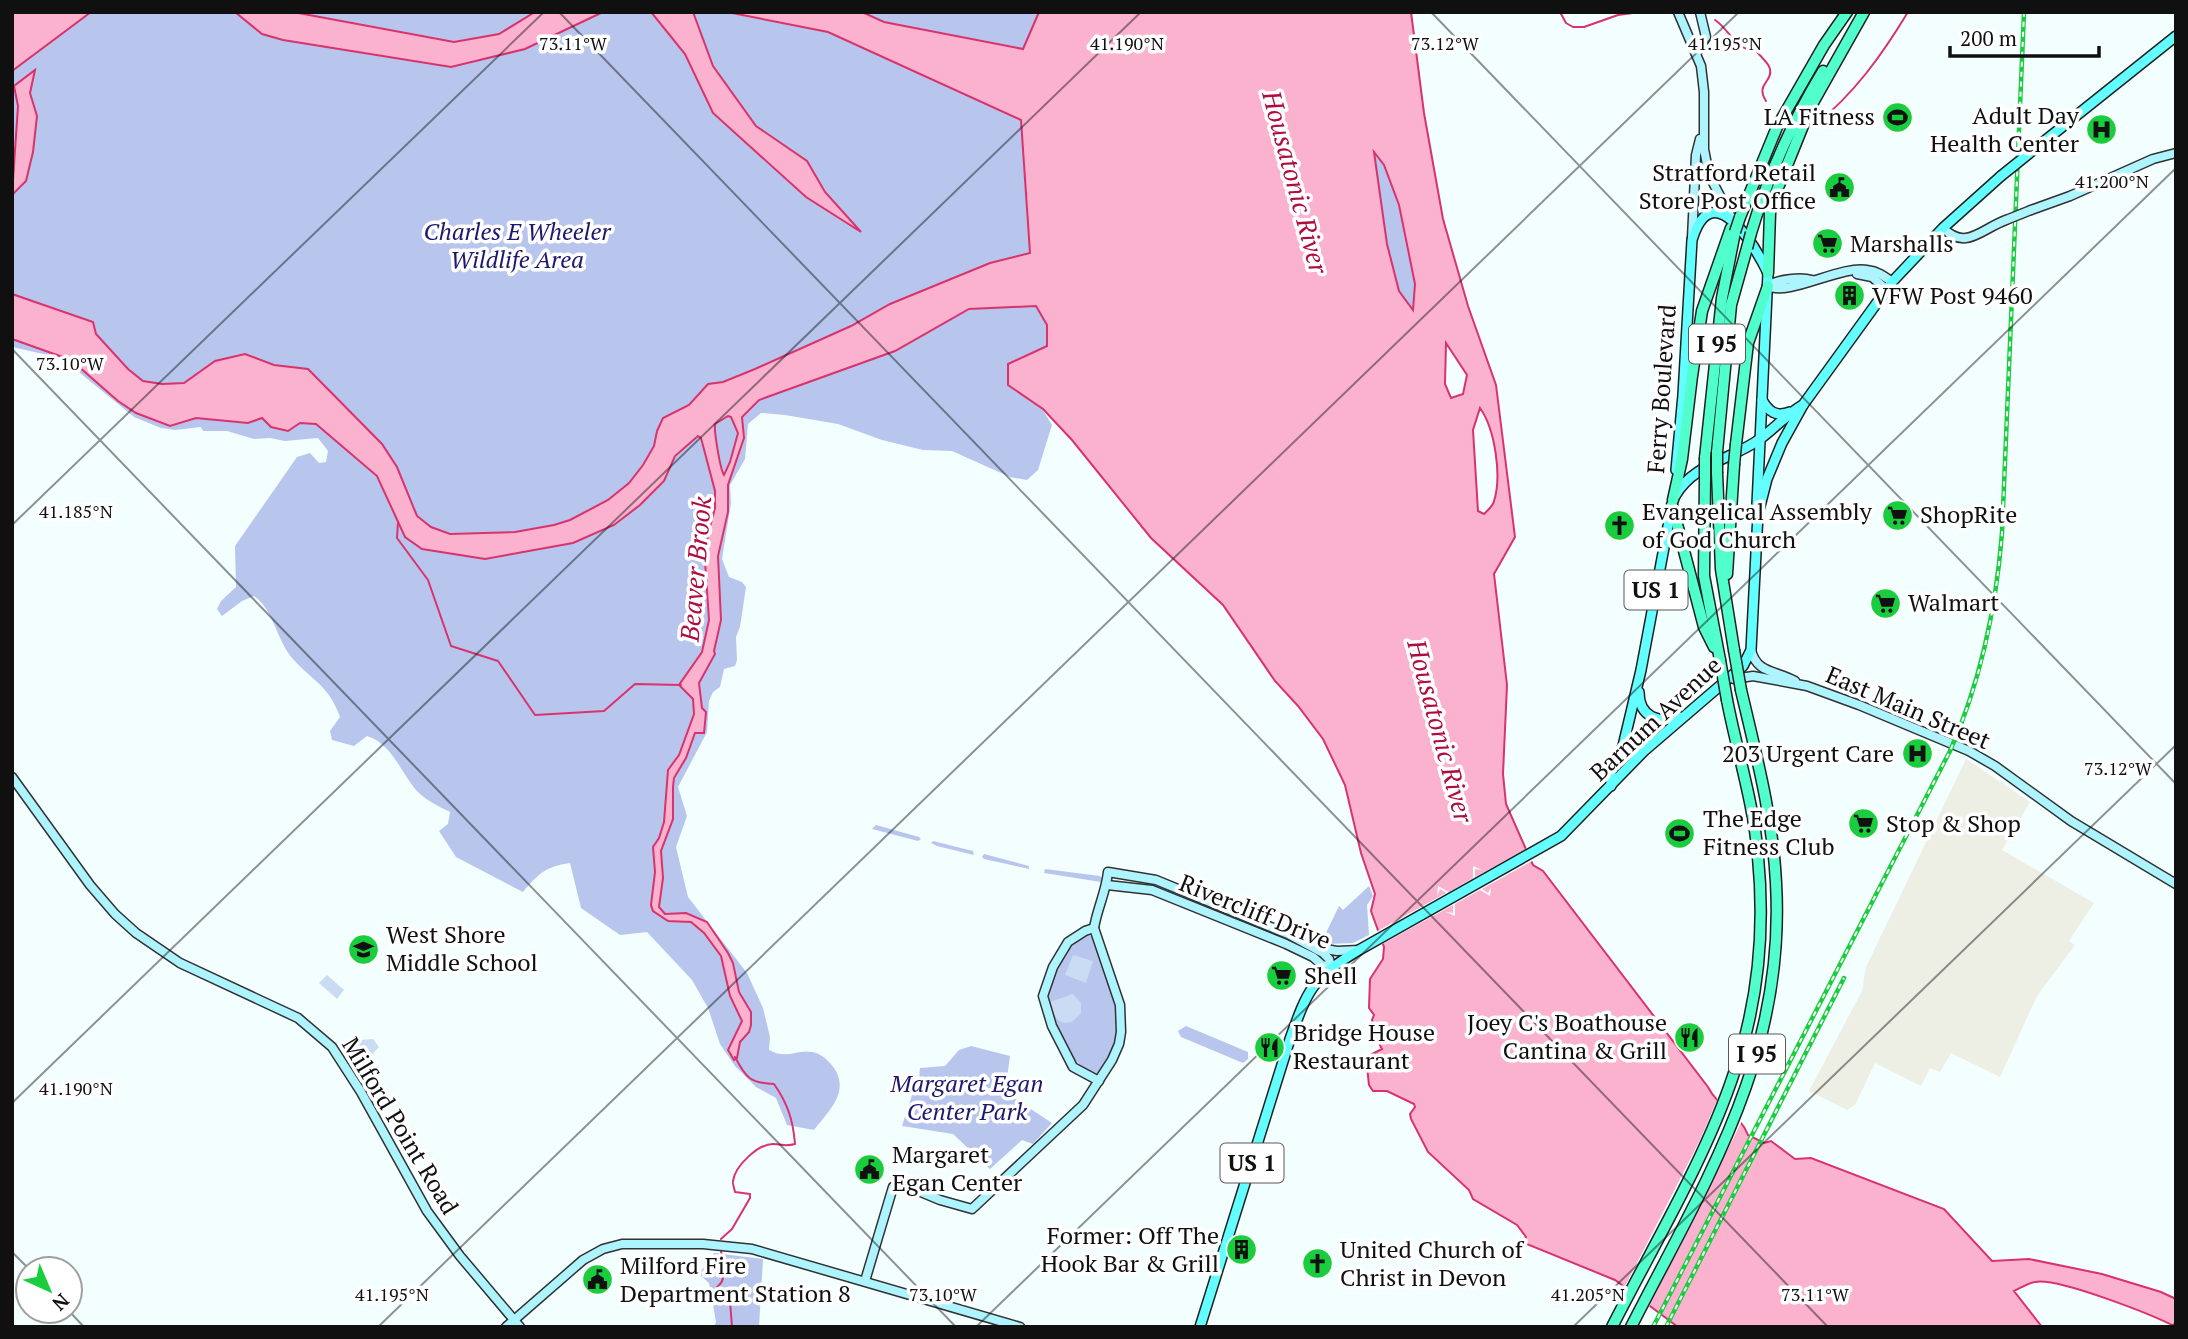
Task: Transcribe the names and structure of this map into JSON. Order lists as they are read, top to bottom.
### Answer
{
  "streets": {
    "highway": ["I 95"],
    "main road": ["Ferry Boulevard", "US 1", "Barnum Avenue"],
    "street": ["East Main Street", "Rivercliff Drive", "Milford Point Road"]
  },
  "crossings": [
    ["I 95", "Ferry Boulevard"],
    ["Ferry Boulevard", "Barnum Avenue"],
    ["US 1", "Barnum Avenue"],
    ["US 1", "Rivercliff Drive"],
    ["East Main Street", "Barnum Avenue"],
    ["Barnum Avenue", "Rivercliff Drive"]
  ],
  "water": ["Housatonic River", "Beaver Brook"],
  "parks": ["Charles E Wheeler Wildlife Area", "Margaret Egan Center Park"],
  "places": {
    "sports": ["LA Fitness", "The Edge Fitness Club"],
    "hospital": ["Adult Day Health Center", "203 Urgent Care"],
    "public building": ["Stratford Retail Store Post Office", "Margaret Egan Center", "Milford Fire Department Station 8"],
    "supermarket": [
      "Marshalls",
      "ShopRite",
      "Walmart",
      "Stop & Shop",
      "Shell"
    ],
    "building": ["VFW Post 9460", "Former: Off The Hook Bar & Grill"],
    "church": ["Evangelical Assembly of God Church", "United Church of Christ in Devon"],
    "school or university": ["West Shore Middle School"],
    "restaurant": ["Joey C's Boathouse Cantina & Grill", "Bridge House Restaurant"]
  },
  "scale_bar": "200 m",
  "north": "bottom right",
  "coordinates": [
    "41.190°N",
    "41.195°N",
    "73.11°W",
    "73.12°W",
    "41.200°N",
    "73.10°W",
    "41.185°N",
    "41.205°N"
  ]
}
